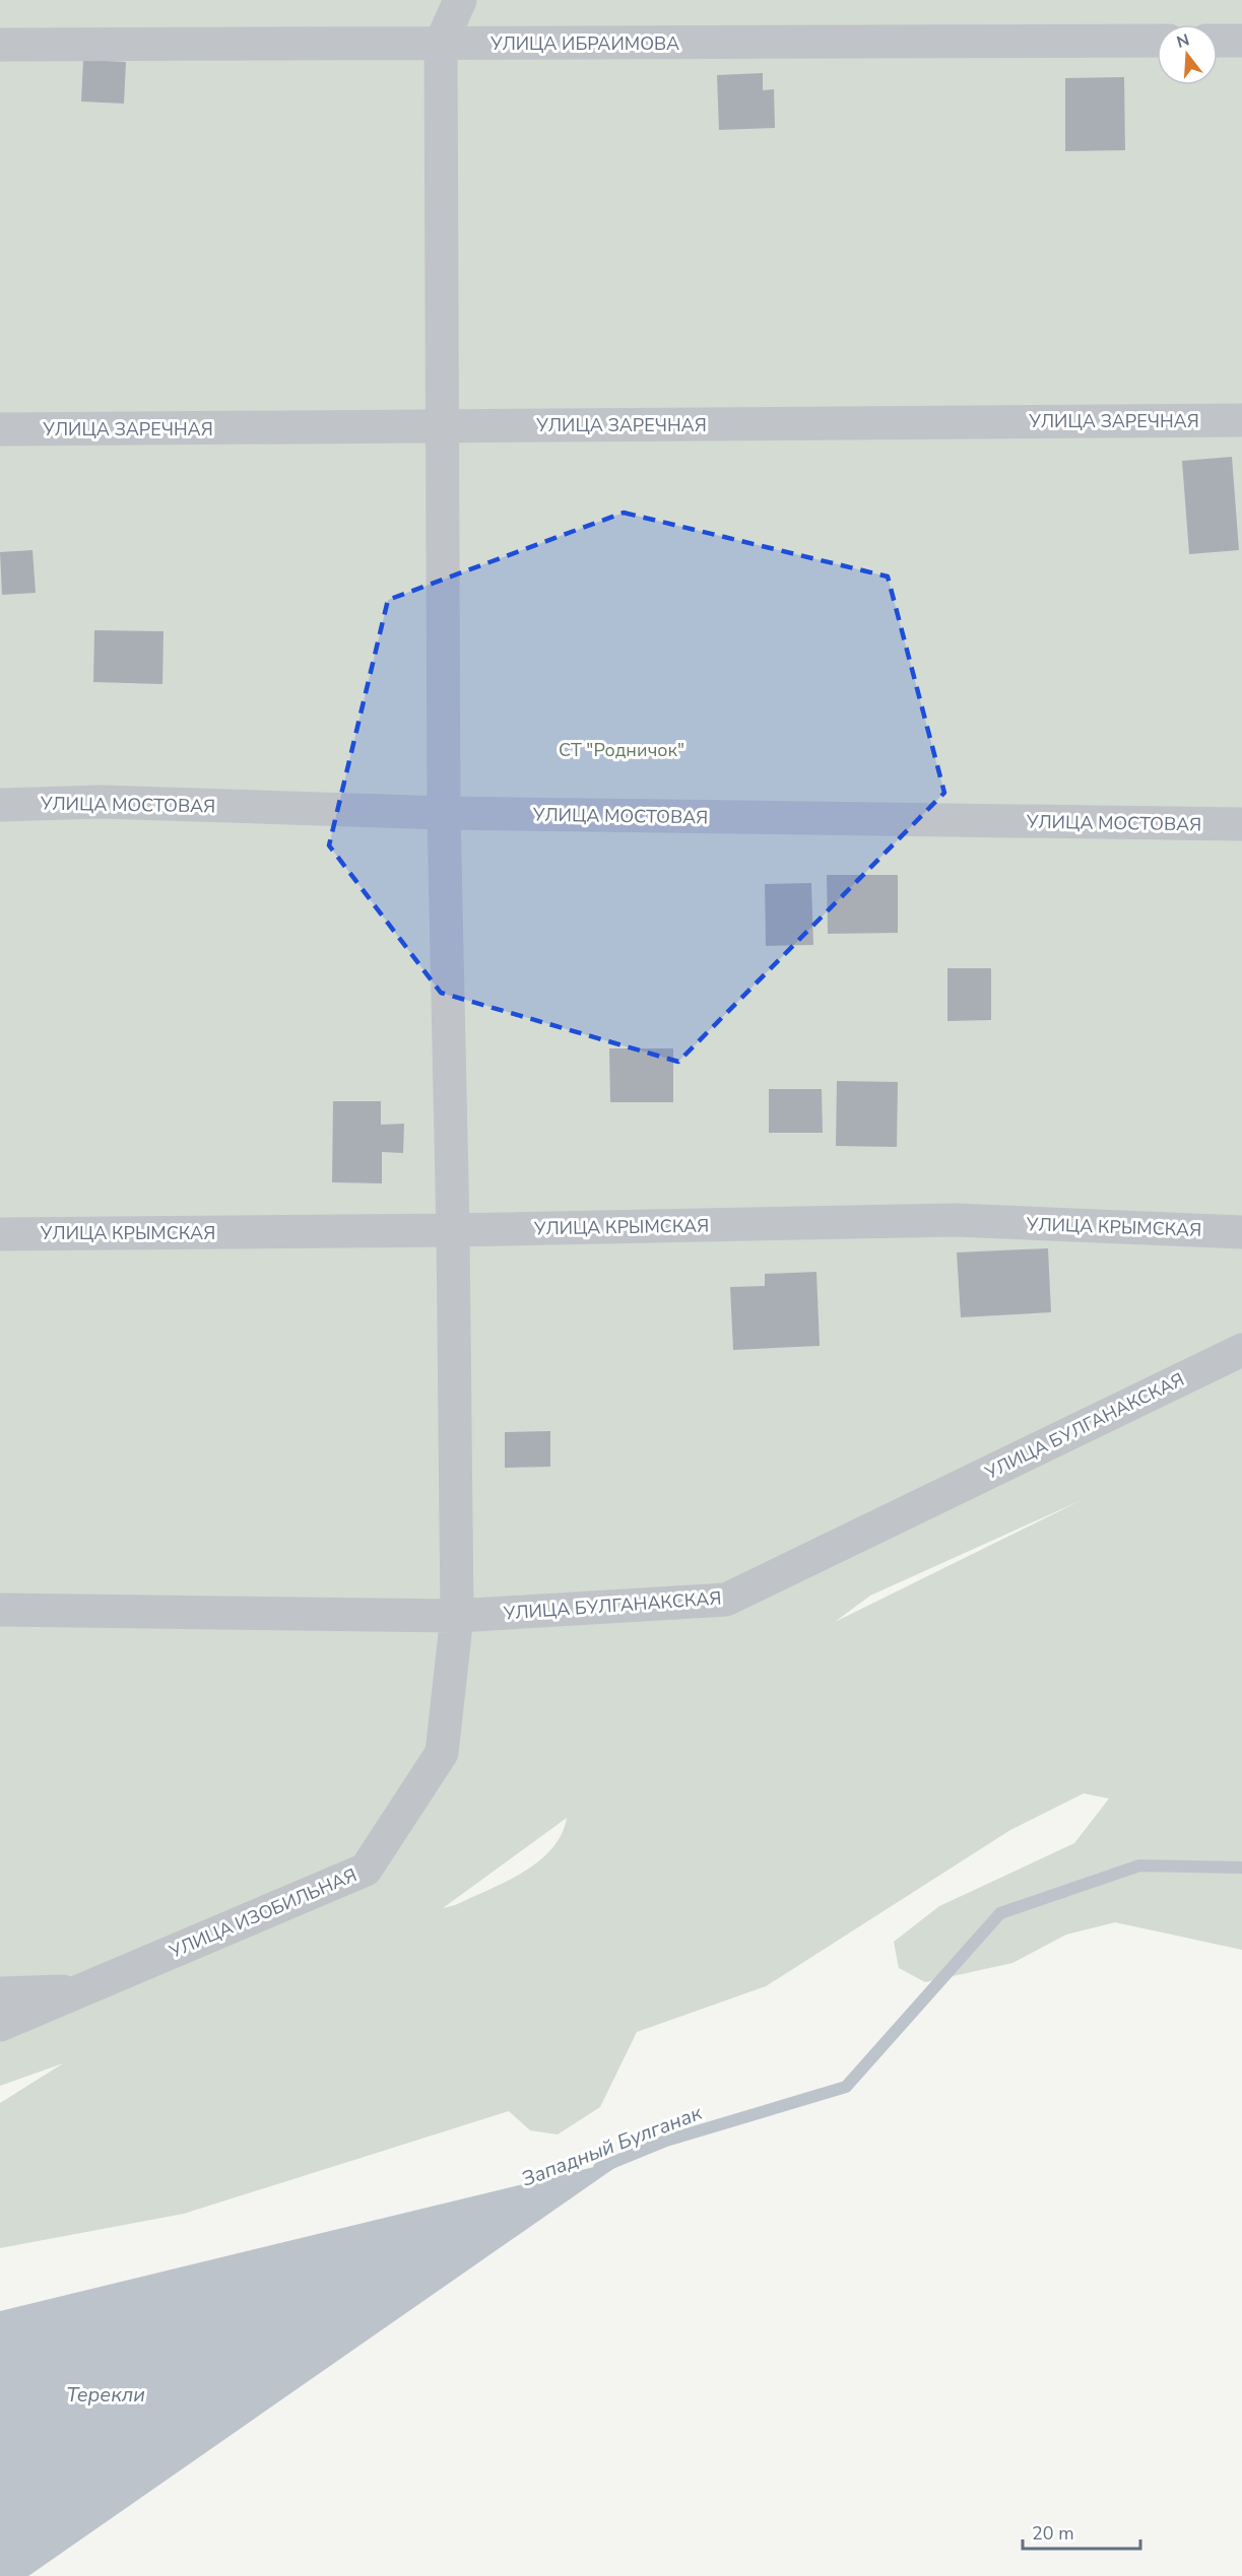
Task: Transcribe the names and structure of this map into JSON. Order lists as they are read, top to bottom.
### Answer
{
  "streets": {
    "street": [
      "УЛИЦА ИБРАИМОВА",
      "УЛИЦА ЗАРЕЧНАЯ",
      "УЛИЦА МОСТОВАЯ",
      "УЛИЦА КРЫМСКАЯ",
      "УЛИЦА БУЛГАНАКСКАЯ",
      "УЛИЦА ИЗОБИЛЬНАЯ"
    ]
  },
  "crossings": [
    ["УЛИЦА ИБРАИМОВА", "УЛИЦА ИЗОБИЛЬНАЯ"],
    ["УЛИЦА ЗАРЕЧНАЯ", "УЛИЦА ИЗОБИЛЬНАЯ"],
    ["УЛИЦА МОСТОВАЯ", "УЛИЦА ИЗОБИЛЬНАЯ"],
    ["УЛИЦА КРЫМСКАЯ", "УЛИЦА ИЗОБИЛЬНАЯ"],
    ["УЛИЦА БУЛГАНАКСКАЯ", "УЛИЦА ИЗОБИЛЬНАЯ"]
  ],
  "water": ["Западный Булганак", "Терекли"],
  "parks": ["СТ \"Родничок\""],
  "scale_bar": "20 m",
  "north": "top"
}
